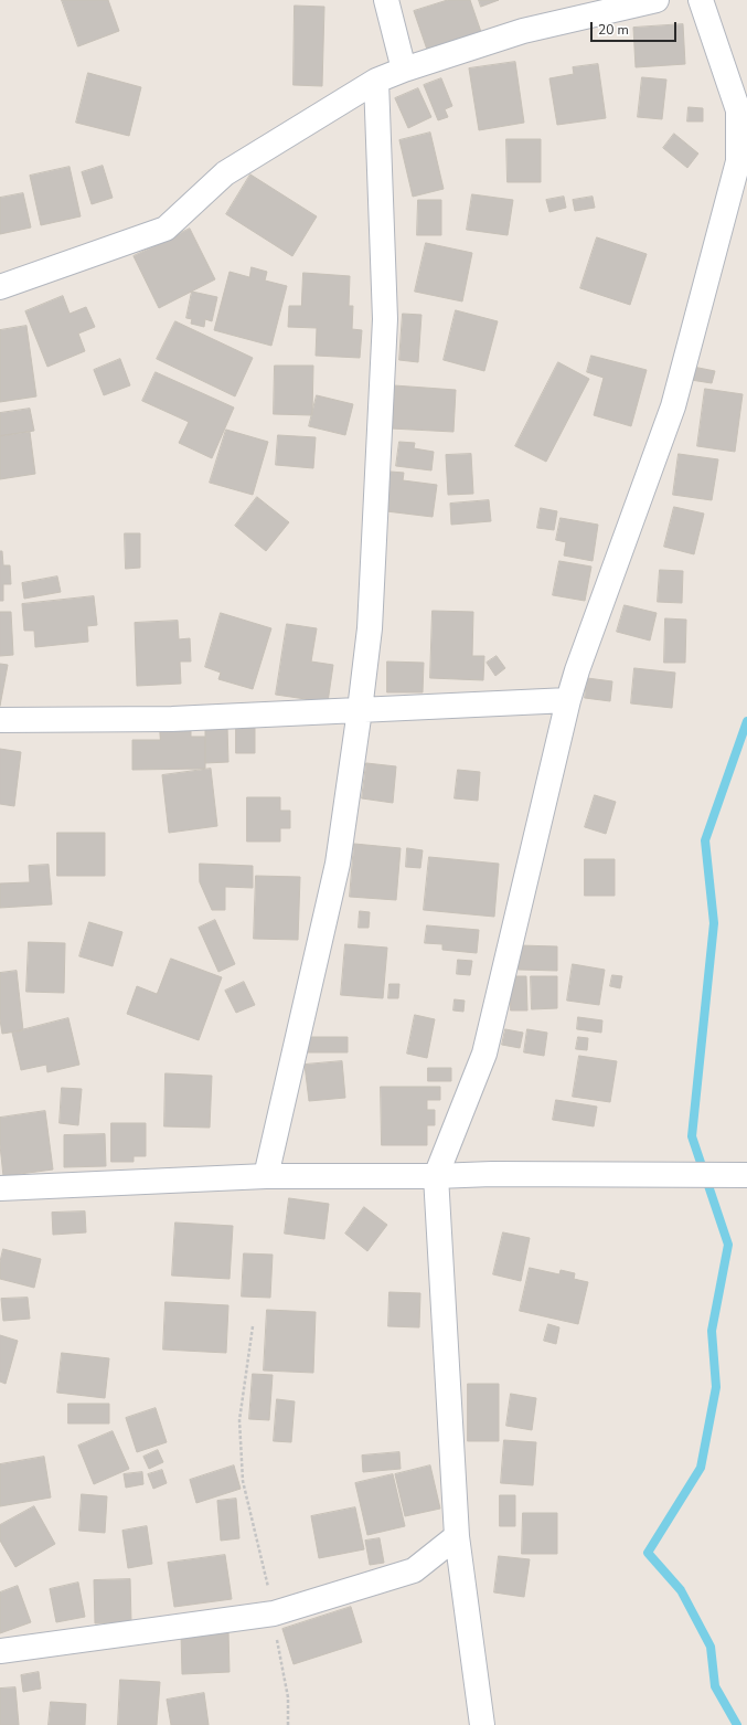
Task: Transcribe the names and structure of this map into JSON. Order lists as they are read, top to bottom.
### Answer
{
  "scale_bar": "20 m"
}
